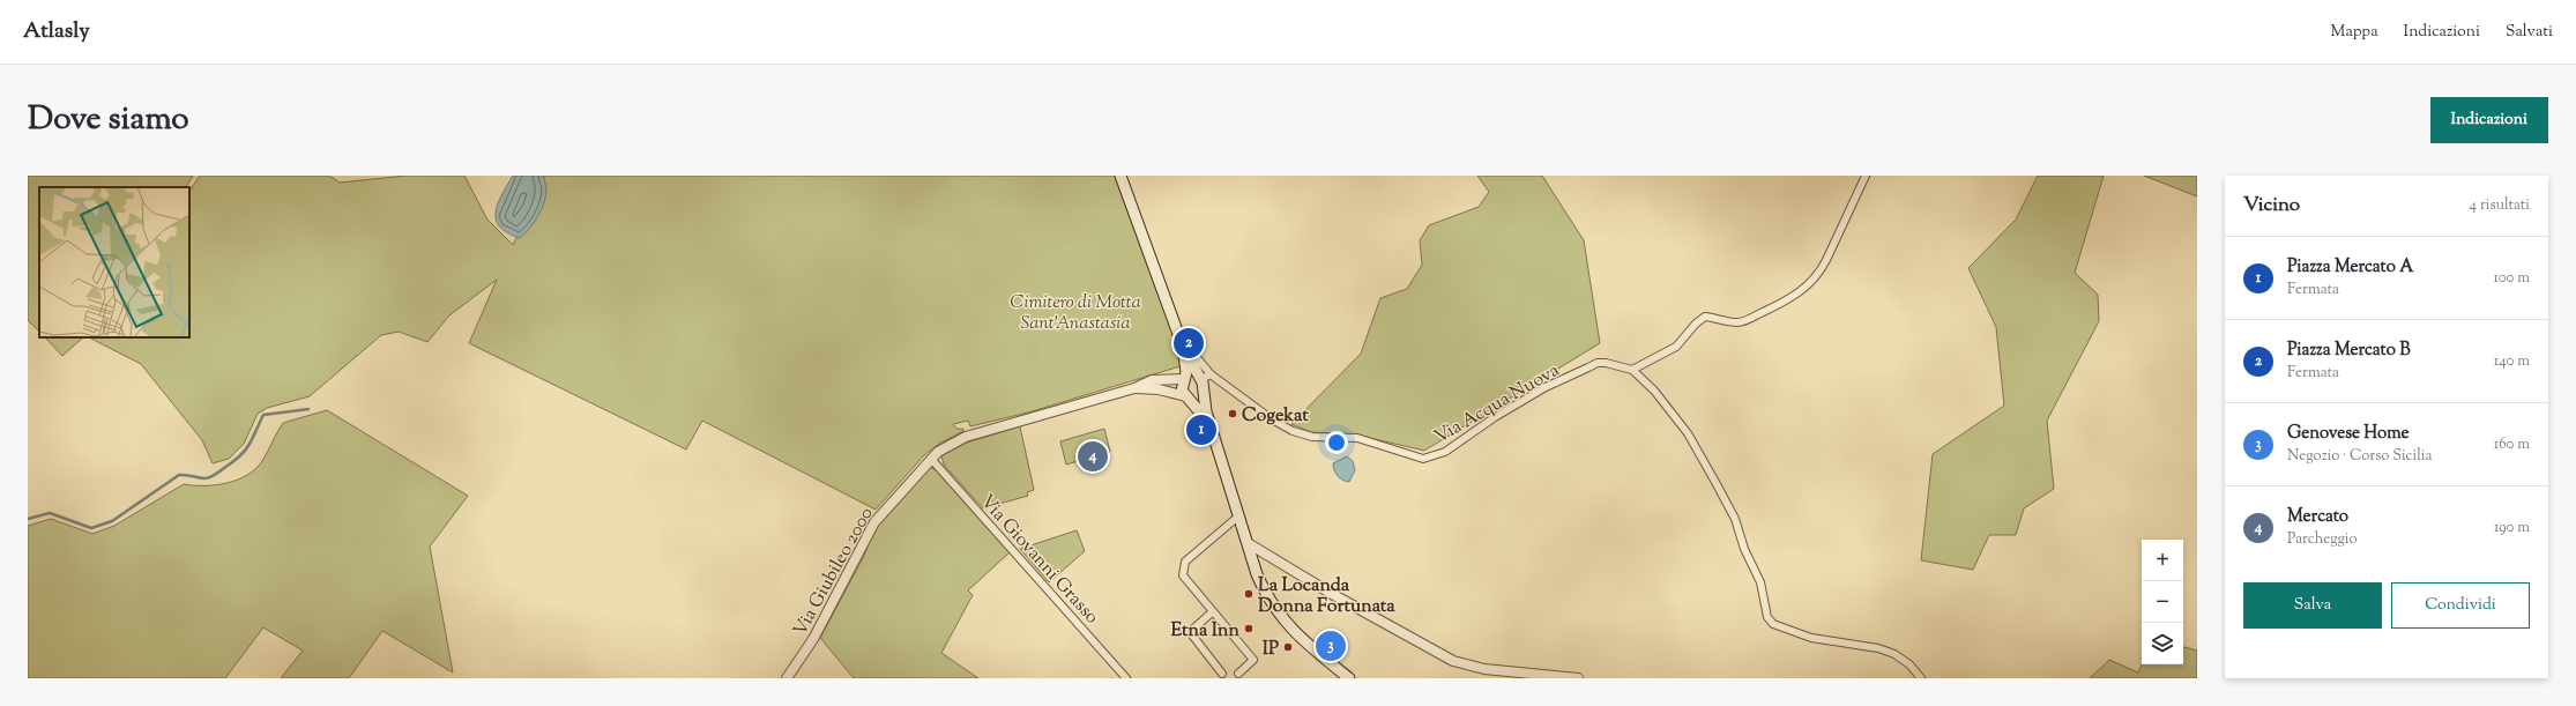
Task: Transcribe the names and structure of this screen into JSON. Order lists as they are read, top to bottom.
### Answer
{
  "streets": {
    "street": ["Via Acqua Nuova", "Via Giovanni Grasso", "Via Giubileo 2000"]
  },
  "crossings": [
    ["Via Giovanni Grasso", "Via Giubileo 2000"]
  ],
  "parks": ["Cimitero di Motta Sant'Anastasia"],
  "places": [
    "Cogekat",
    "La Locanda Donna Fortunata",
    "Etna Inn",
    "IP"
  ],
  "page": {
    "header": "Atlasly",
    "nav": ["Mappa", "Indicazioni", "Salvati"],
    "title": "Dove siamo",
    "buttons": [
      "Indicazioni",
      ["Salva", "Condividi"]
    ],
    "heading": ["Vicino", "4 risultati"],
    "list": [
      {
        "mark": "1",
        "name": "Piazza Mercato A",
        "note": "Fermata",
        "value": "100 m"
      },
      {
        "mark": "2",
        "name": "Piazza Mercato B",
        "note": "Fermata",
        "value": "140 m"
      },
      {
        "mark": "3",
        "name": "Genovese Home",
        "note": "Negozio · Corso Sicilia",
        "value": "160 m"
      },
      {
        "mark": "4",
        "name": "Mercato",
        "note": "Parcheggio",
        "value": "190 m"
      }
    ],
    "pins": [
      "2",
      "1",
      "4",
      "3"
    ],
    "map_buttons": ["+", "−"]
  }
}
